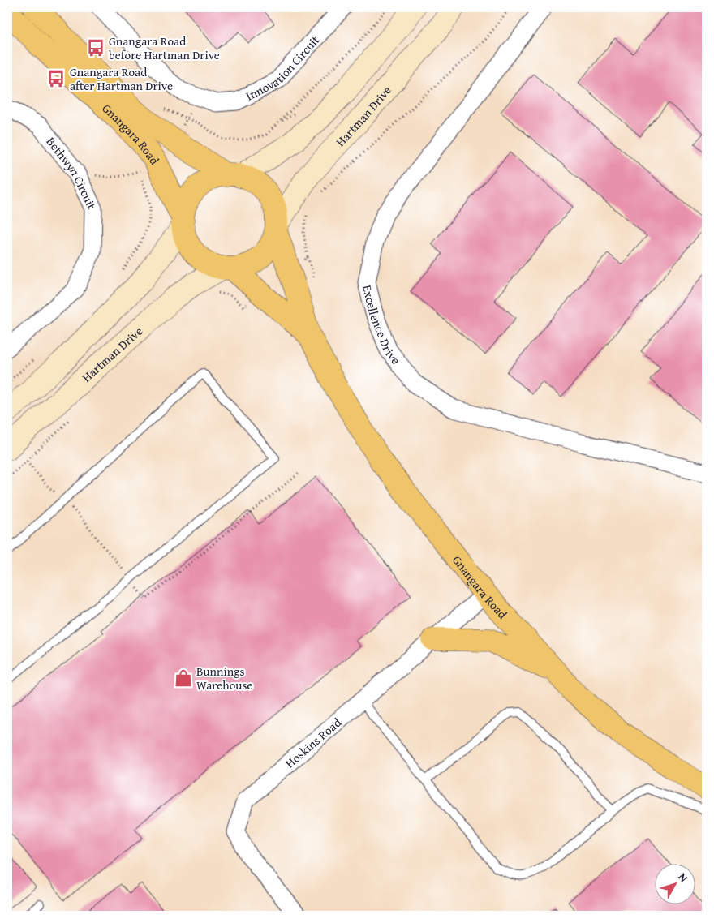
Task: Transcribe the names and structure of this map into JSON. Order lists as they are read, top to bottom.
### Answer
{
  "streets": {
    "main road": ["Hartman Drive", "Gnangara Road"],
    "street": [
      "Innovation Circuit",
      "Bethwyn Circuit",
      "Excellence Drive",
      "Hoskins Road"
    ]
  },
  "crossings": [
    ["Hartman Drive", "Gnangara Road"],
    ["Gnangara Road", "Hoskins Road"]
  ],
  "places": {
    "bus stop": ["Gnangara Road before Hartman Drive", "Gnangara Road after Hartman Drive"],
    "shop": ["Bunnings Warehouse"]
  },
  "north": "top right"
}
